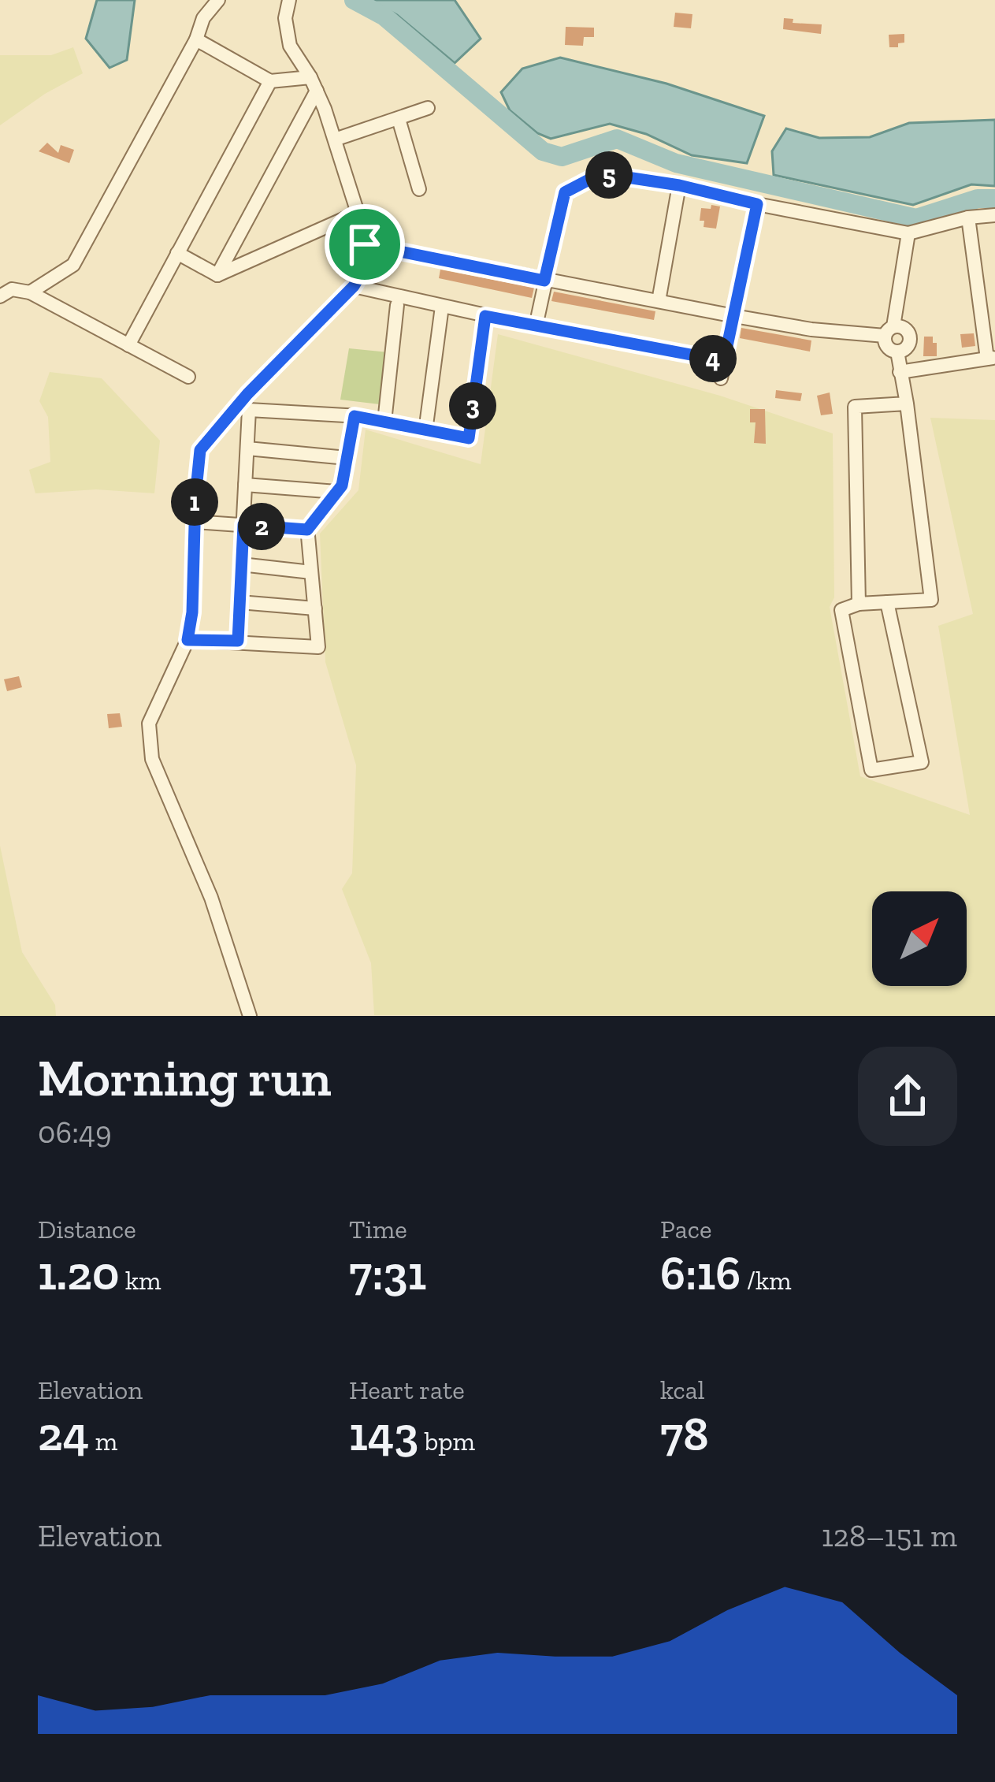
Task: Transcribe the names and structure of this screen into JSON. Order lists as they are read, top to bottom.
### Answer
{
  "north": "top right",
  "page": {
    "pins": [
      "5",
      "4",
      "3",
      "1",
      "2"
    ],
    "heading": ["Morning run", "06:49"],
    "stats": [
      ["Distance", "1.20 km"],
      ["Time", "7:31"],
      ["Pace", "6:16 /km"],
      ["Elevation", "24 m"],
      ["Heart rate", "143 bpm"],
      ["kcal", "78"]
    ],
    "chart": ["Elevation", "128–151 m"]
  }
}
